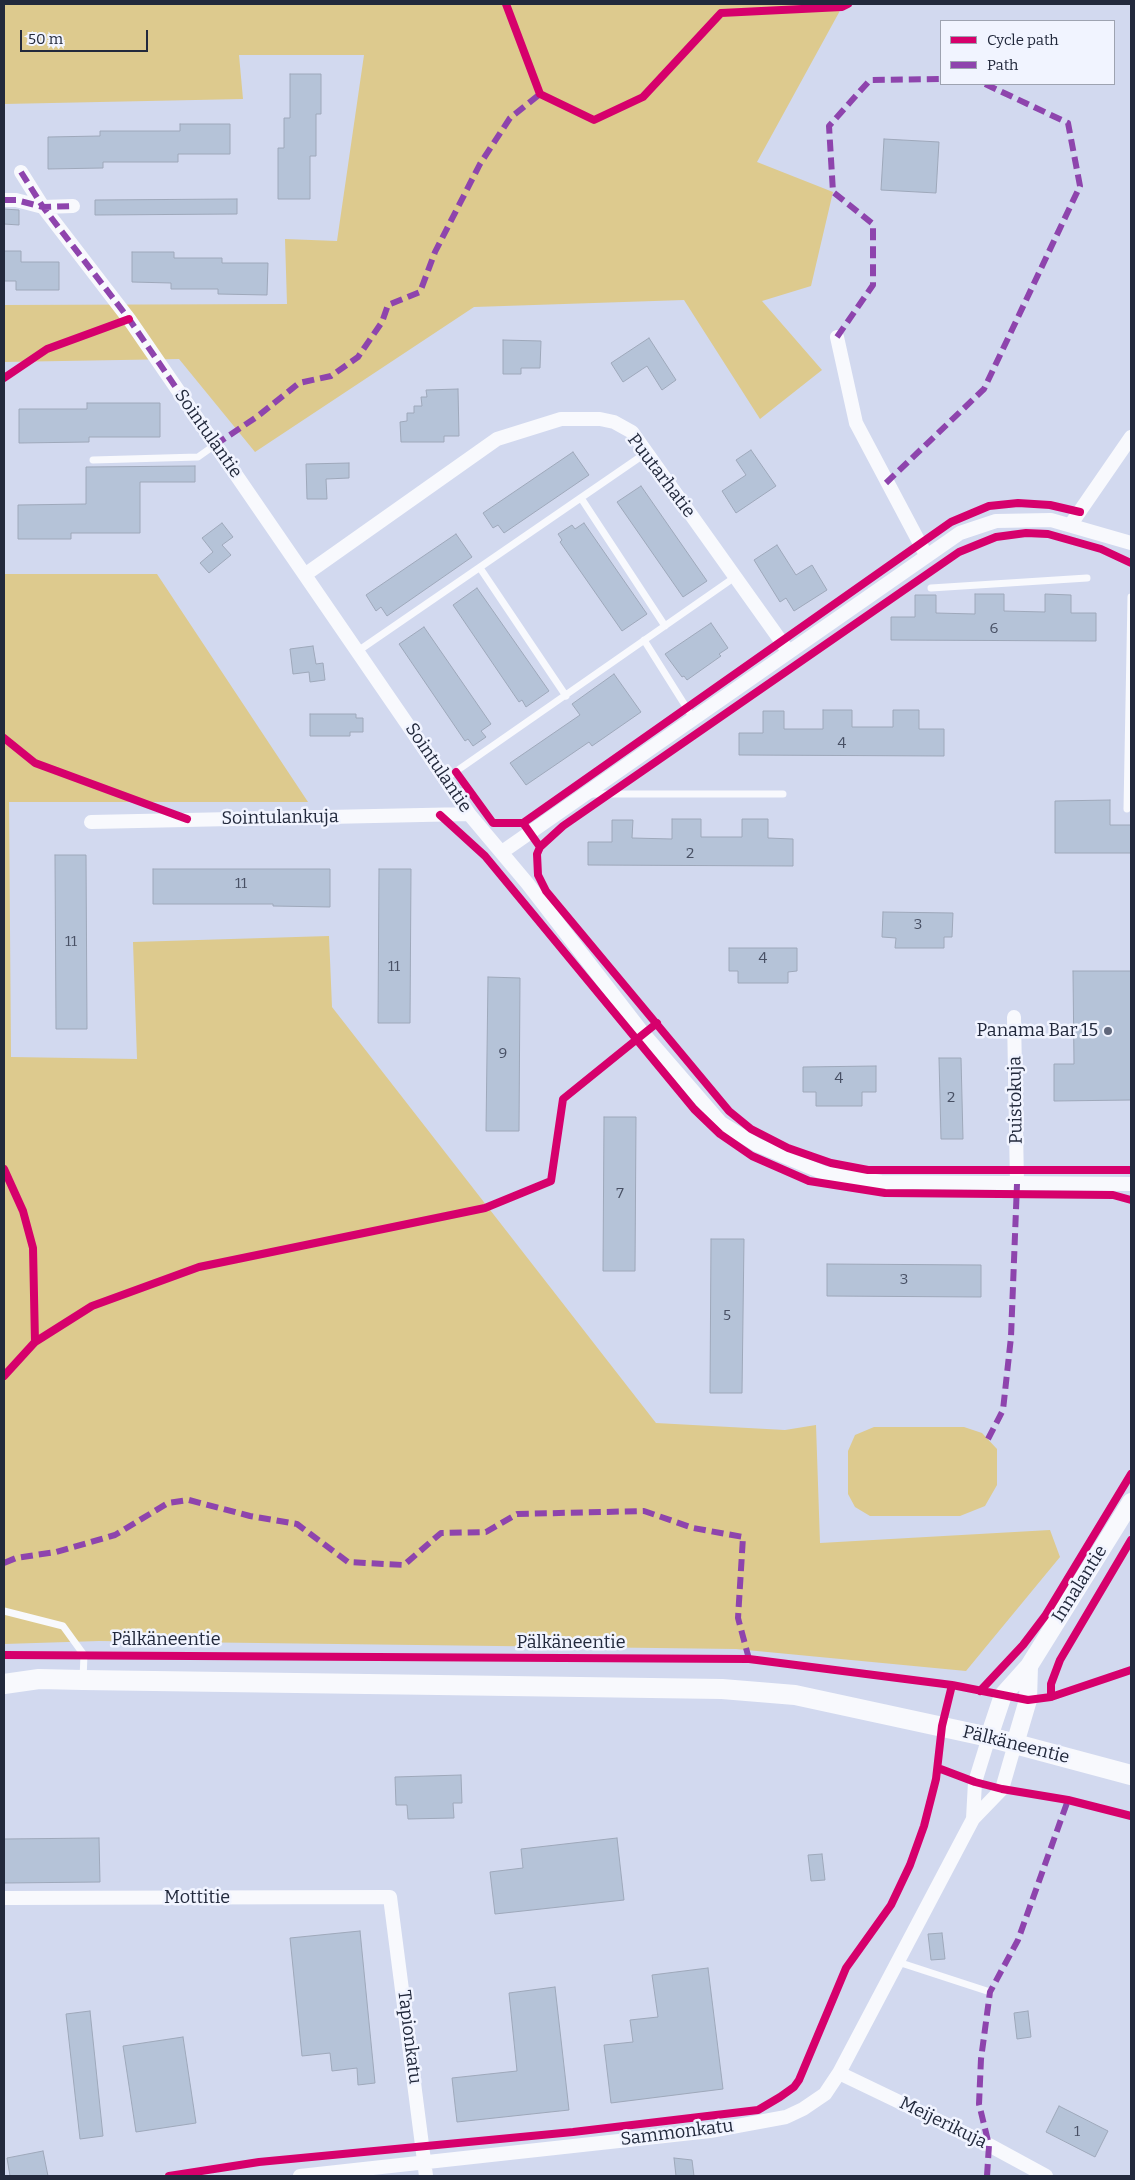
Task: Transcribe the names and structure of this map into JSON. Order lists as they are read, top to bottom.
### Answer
{
  "streets": {
    "main road": ["Pälkäneentie"],
    "street": [
      "Sointulantie",
      "Puutarhatie",
      "Sointulankuja",
      "Puistokuja",
      "Innalantie",
      "Mottitie",
      "Tapionkatu",
      "Meijerikuja",
      "Sammonkatu"
    ]
  },
  "crossings": [
    ["Sointulantie", "Puutarhatie"],
    ["Sointulantie", "Sointulankuja"],
    ["Sointulantie", "Puistokuja"],
    ["Innalantie", "Pälkäneentie"],
    ["Innalantie", "Sammonkatu"],
    ["Pälkäneentie", "Sammonkatu"],
    ["Mottitie", "Tapionkatu"],
    ["Tapionkatu", "Sammonkatu"],
    ["Meijerikuja", "Sammonkatu"]
  ],
  "places": ["Panama Bar 15"],
  "house_numbers": [
    "6",
    "4",
    "2",
    "11",
    "3",
    "11",
    "4",
    "11",
    "9",
    "4",
    "2",
    "7",
    "3",
    "5",
    "1"
  ],
  "legend": ["Cycle path", "Path"],
  "scale_bar": "50 m"
}
